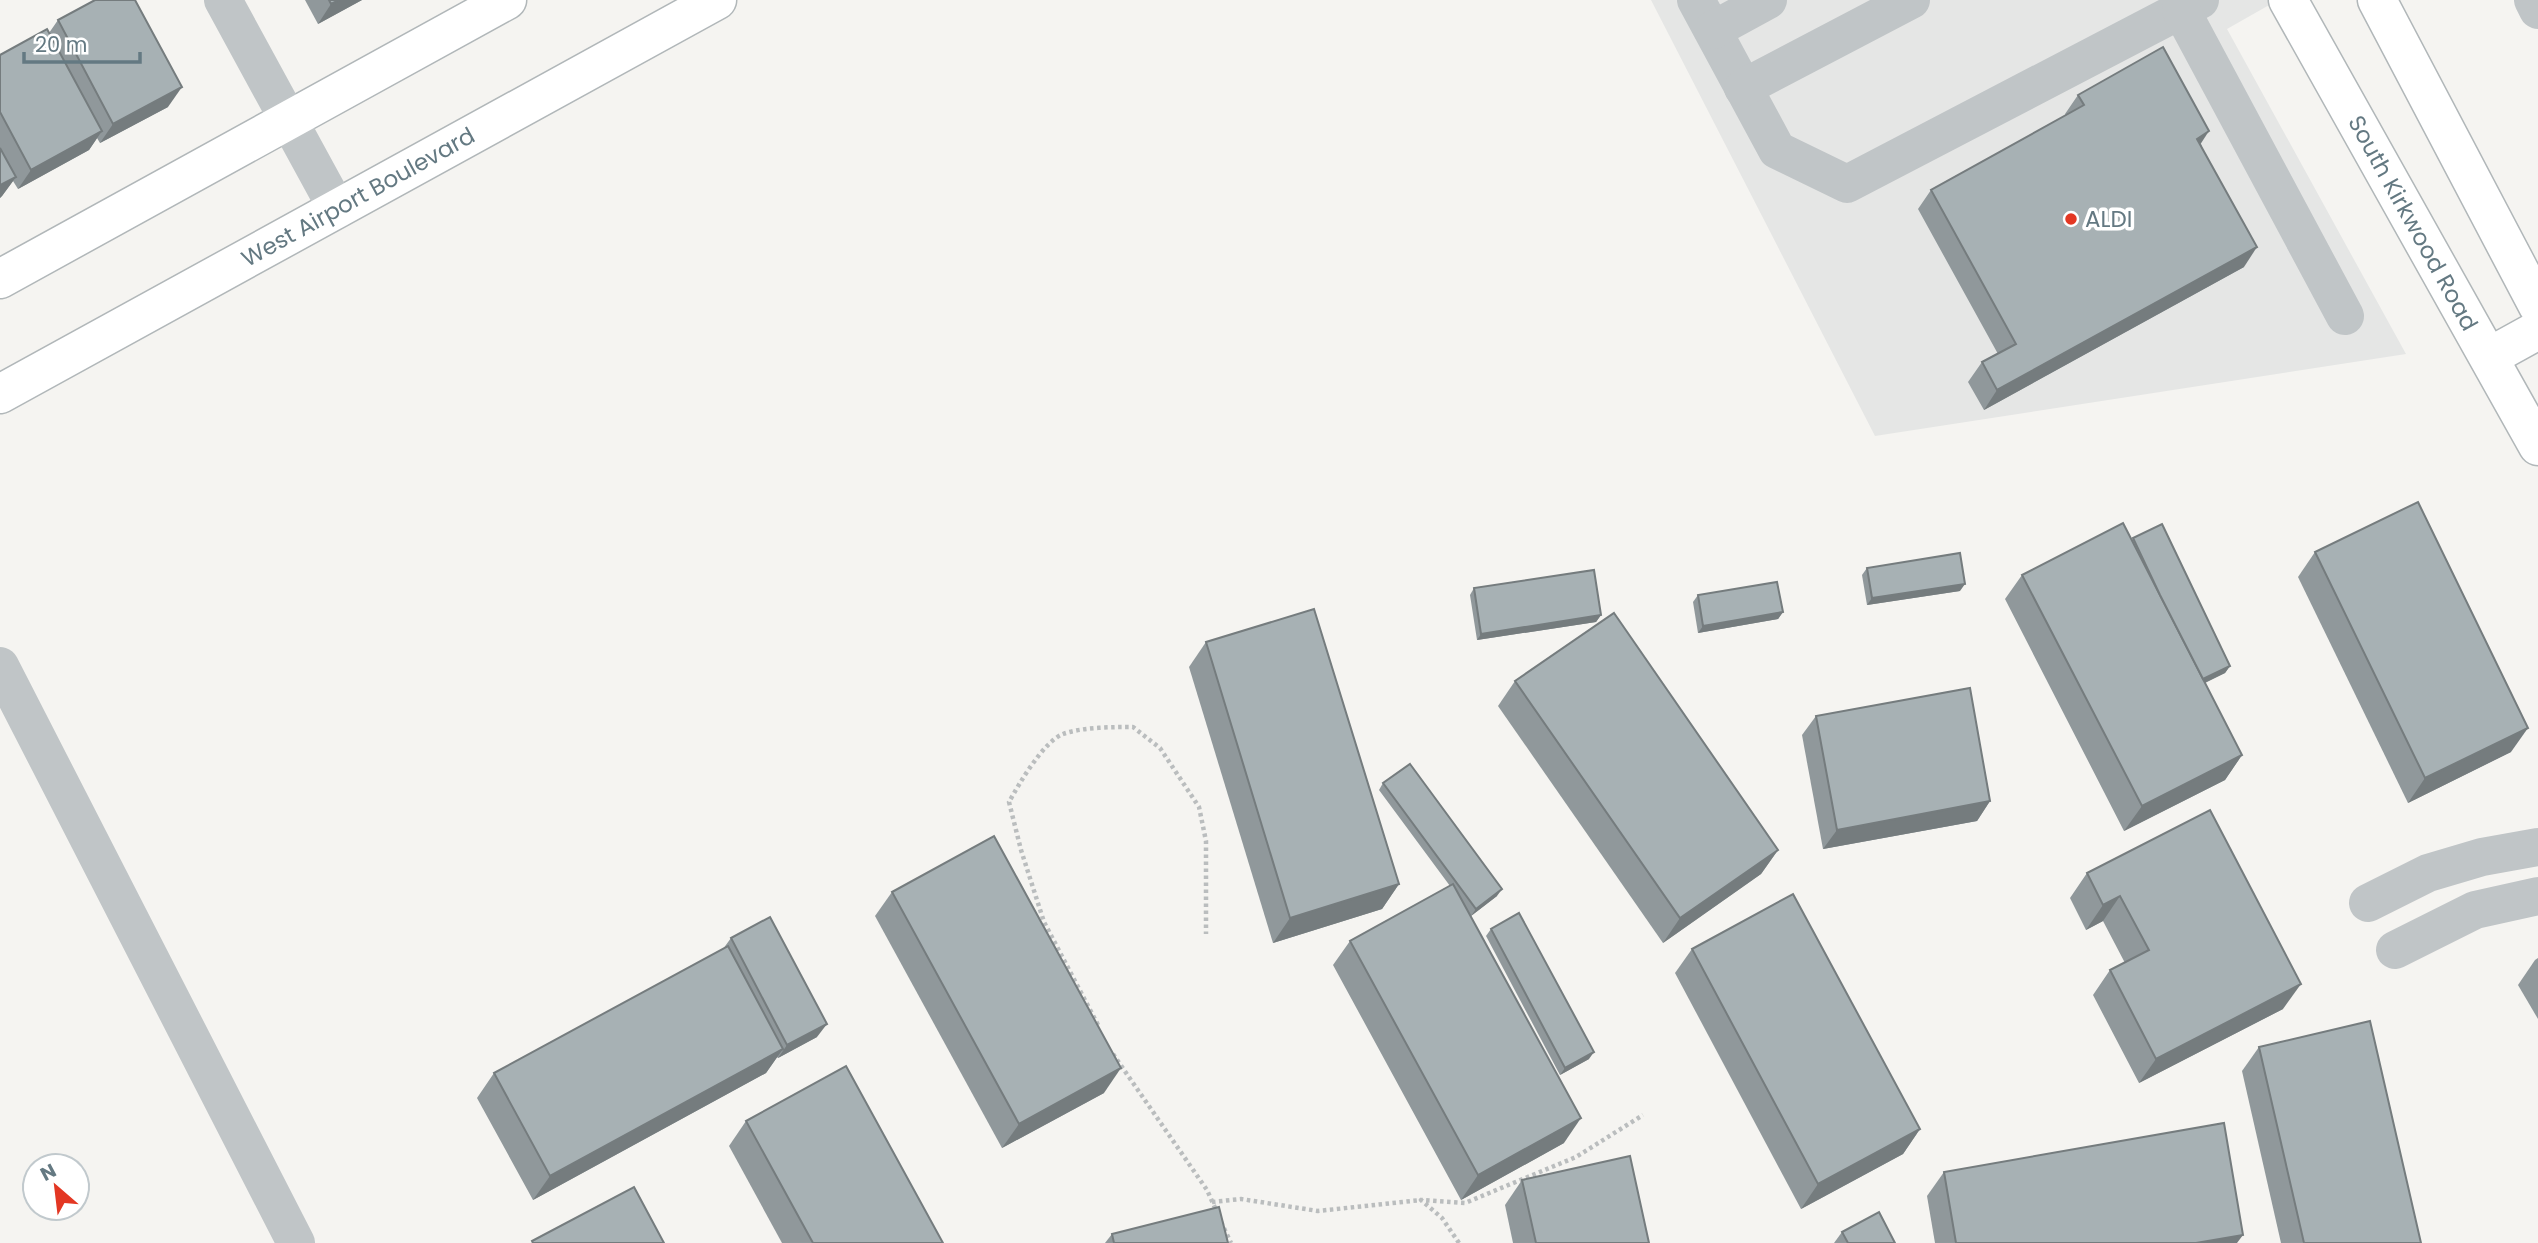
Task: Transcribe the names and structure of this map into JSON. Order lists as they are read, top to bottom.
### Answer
{
  "streets": {
    "main road": ["West Airport Boulevard", "South Kirkwood Road"]
  },
  "places": ["ALDI"],
  "scale_bar": "20 m",
  "north": "top left"
}
